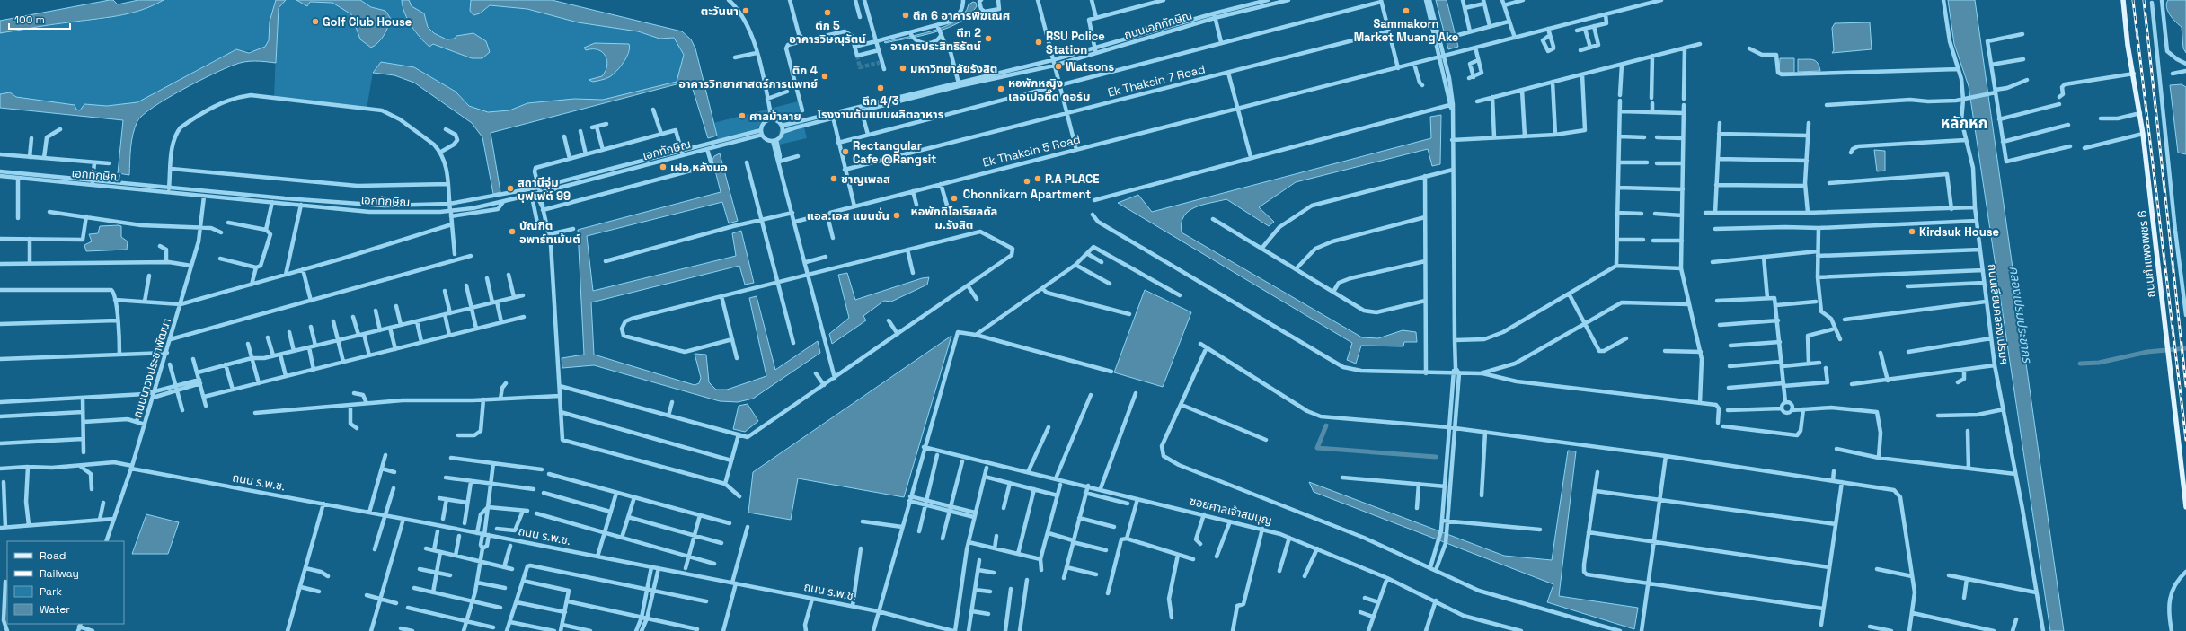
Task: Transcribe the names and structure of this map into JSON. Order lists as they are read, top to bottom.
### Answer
{
  "streets": {
    "main road": ["ถนนกำแพงเพชร 6"],
    "street": [
      "ถนนเอกทักษิณ",
      "Ek Thaksin 7 Road",
      "เอกทักษิณ",
      "Ek Thaksin 5 Road",
      "ถนนเลียบคลองเปรมฯ",
      "ถนนนาวงประชาพัฒนา",
      "ถนน ร.พ.ช.",
      "ซอยศาลเจ้าสมบุญ"
    ]
  },
  "crossings": [
    ["ถนนเอกทักษิณ", "เอกทักษิณ"],
    ["เอกทักษิณ", "ถนนนาวงประชาพัฒนา"],
    ["ถนนนาวงประชาพัฒนา", "ถนน ร.พ.ช."]
  ],
  "districts": ["หลักหก"],
  "water": ["คลองเปรมประชากร"],
  "places": [
    "ตะวันนา",
    "Sammakorn Market Muang Ake",
    "ตึก 5 อาคารวิษณุรัตน์",
    "ตึก 6 อาคารพิฆเณศ",
    "Golf Club House",
    "ตึก 2 อาคารประสิทธิรัตน์",
    "RSU Police Station",
    "Watsons",
    "มหาวิทยาลัยรังสิต",
    "ตึก 4 อาคารวิทยาศาสตร์การแพทย์",
    "ตึก 4/3 โรงงานต้นแบบผลิตอาหาร",
    "หอพักหญิง เลอเปอติ๊ด ดอร์ม",
    "ศาลม้าลาย",
    "Rectangular Cafe @Rangsit",
    "เฝอ หลังมอ",
    "ชาญเพลส",
    "P.A PLACE",
    "Chonnikarn Apartment",
    "สถานีจุ่ม บุฟเฟต์ 99",
    "หอพักดิโอเรียลดัล ม.รังสิต",
    "แอล.เอส แมนชั่น",
    "บัณฑิต อพาร์ทเม้นต์",
    "Kirdsuk House"
  ],
  "legend": [
    "Road",
    "Railway",
    "Park",
    "Water"
  ],
  "scale_bar": "100 m"
}
